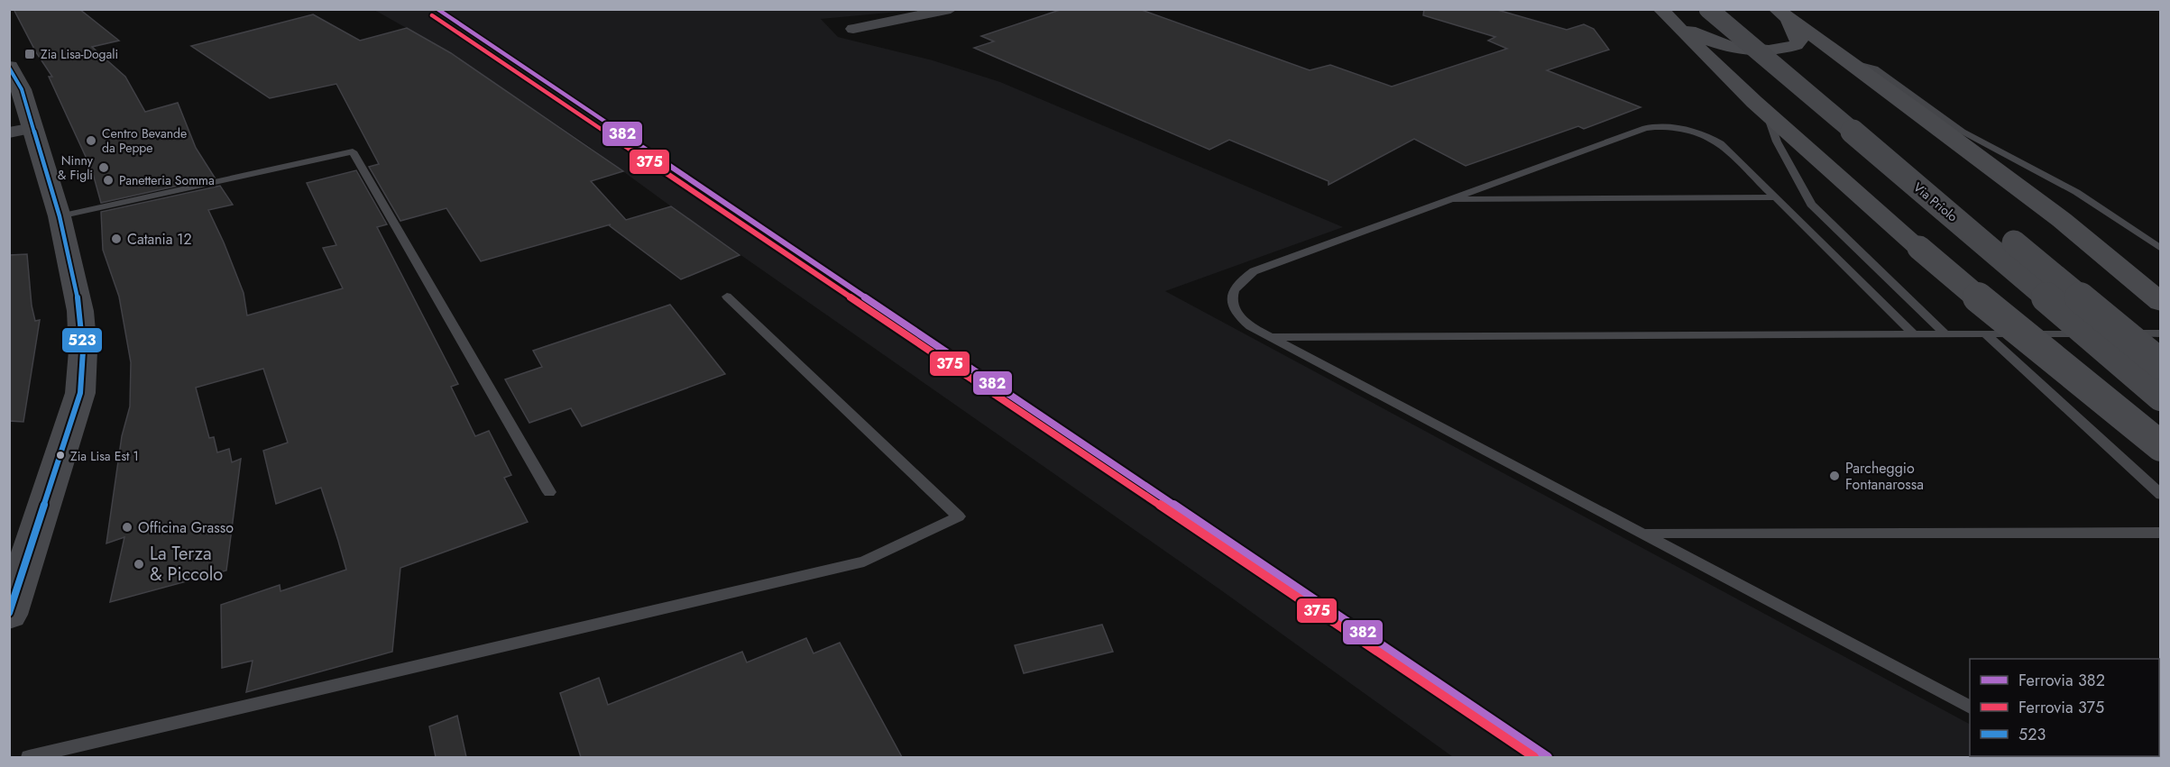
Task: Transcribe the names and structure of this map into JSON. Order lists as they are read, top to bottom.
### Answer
{
  "streets": {
    "main road": ["Via Priolo"]
  },
  "places": {
    "transit": ["Zia Lisa-Dogali"],
    "other": [
      "Centro Bevande da Peppe",
      "Ninny & Figli",
      "Panetteria Somma",
      "Catania 12",
      "Zia Lisa Est 1",
      "Parcheggio Fontanarossa",
      "Officina Grasso",
      "La Terza & Piccolo"
    ]
  },
  "lines": ["rail line 382", "rail line 375", "transit line 523"],
  "legend": ["Ferrovia 382", "Ferrovia 375", "523"]
}
